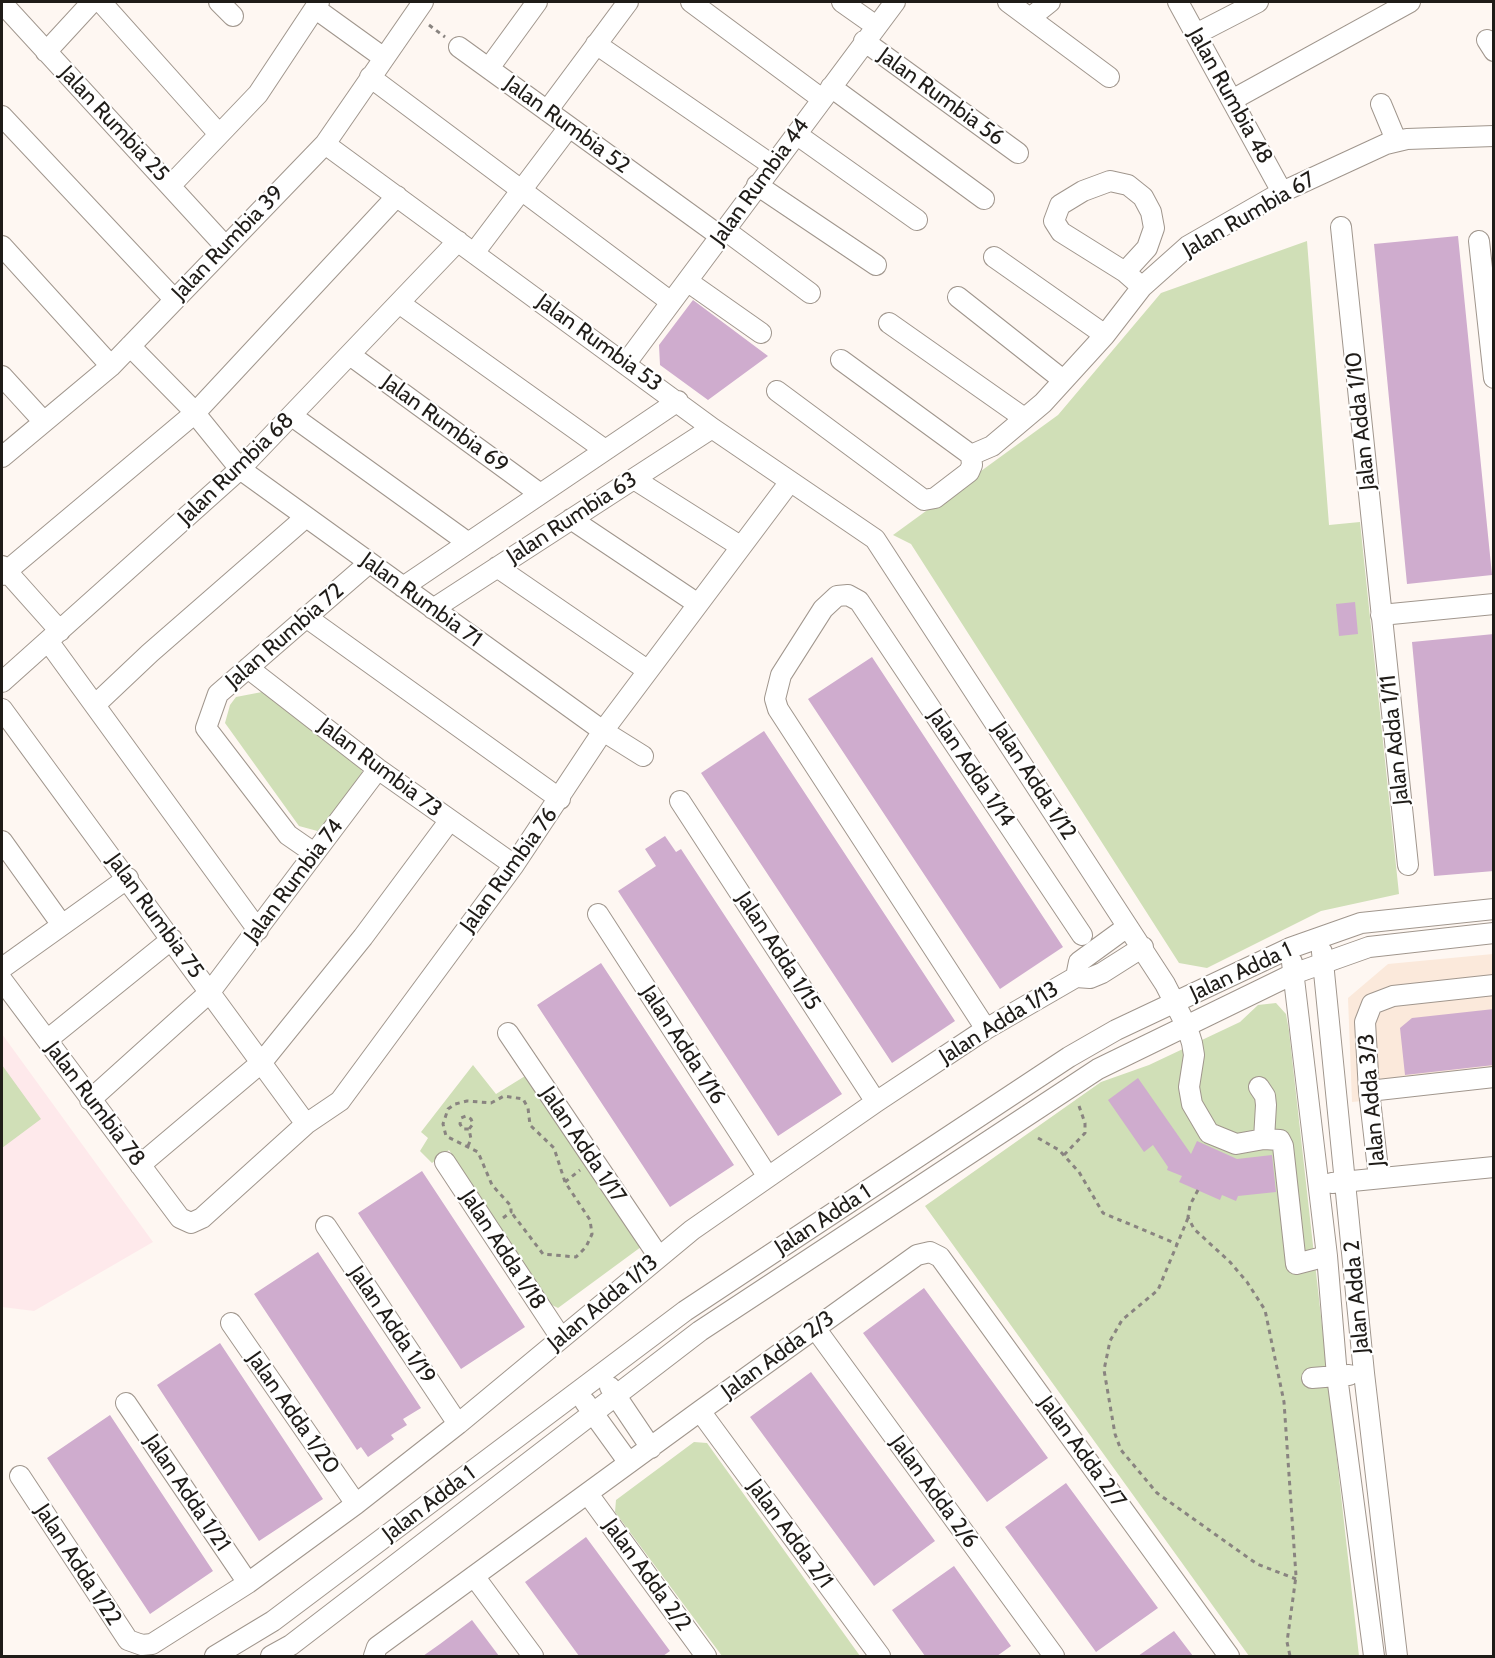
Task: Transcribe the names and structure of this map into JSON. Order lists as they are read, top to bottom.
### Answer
{
  "streets": {
    "street": [
      "Jalan Rumbia 48",
      "Jalan Rumbia 56",
      "Jalan Rumbia 25",
      "Jalan Rumbia 52",
      "Jalan Rumbia 44",
      "Jalan Rumbia 67",
      "Jalan Rumbia 39",
      "Jalan Rumbia 53",
      "Jalan Adda 1/10",
      "Jalan Rumbia 69",
      "Jalan Rumbia 68",
      "Jalan Rumbia 63",
      "Jalan Rumbia 71",
      "Jalan Rumbia 72",
      "Jalan Adda 1/11",
      "Jalan Rumbia 73",
      "Jalan Adda 1/14",
      "Jalan Adda 1/12",
      "Jalan Rumbia 76",
      "Jalan Rumbia 74",
      "Jalan Rumbia 75",
      "Jalan Adda 1/15",
      "Jalan Adda 1",
      "Jalan Adda 1/13",
      "Jalan Adda 1/16",
      "Jalan Adda 3/3",
      "Jalan Rumbia 78",
      "Jalan Adda 1/17",
      "Jalan Adda 1/18",
      "Jalan Adda 2",
      "Jalan Adda 1/19",
      "Jalan Adda 2/3",
      "Jalan Adda 1/20",
      "Jalan Adda 2/7",
      "Jalan Adda 2/6",
      "Jalan Adda 1/21",
      "Jalan Adda 2/1",
      "Jalan Adda 1/22",
      "Jalan Adda 2/2"
    ]
  },
  "crossings": [
    ["Jalan Rumbia 48", "Jalan Rumbia 67"],
    ["Jalan Rumbia 56", "Jalan Rumbia 44"],
    ["Jalan Rumbia 25", "Jalan Rumbia 39"],
    ["Jalan Rumbia 52", "Jalan Rumbia 44"],
    ["Jalan Rumbia 52", "Jalan Rumbia 68"],
    ["Jalan Rumbia 44", "Jalan Rumbia 53"],
    ["Jalan Rumbia 39", "Jalan Rumbia 53"],
    ["Jalan Rumbia 39", "Jalan Rumbia 71"],
    ["Jalan Rumbia 53", "Jalan Rumbia 68"],
    ["Jalan Rumbia 53", "Jalan Rumbia 63"],
    ["Jalan Rumbia 53", "Jalan Adda 1/12"],
    ["Jalan Rumbia 53", "Jalan Rumbia 76"],
    ["Jalan Adda 1/10", "Jalan Adda 1/11"],
    ["Jalan Rumbia 69", "Jalan Rumbia 68"],
    ["Jalan Rumbia 68", "Jalan Rumbia 71"],
    ["Jalan Rumbia 63", "Jalan Rumbia 71"],
    ["Jalan Rumbia 71", "Jalan Rumbia 72"],
    ["Jalan Rumbia 71", "Jalan Rumbia 76"],
    ["Jalan Rumbia 72", "Jalan Rumbia 73"],
    ["Jalan Rumbia 72", "Jalan Rumbia 74"],
    ["Jalan Rumbia 73", "Jalan Rumbia 76"],
    ["Jalan Rumbia 73", "Jalan Rumbia 74"],
    ["Jalan Adda 1/14", "Jalan Adda 1/13"],
    ["Jalan Adda 1/12", "Jalan Adda 1"],
    ["Jalan Rumbia 76", "Jalan Rumbia 75"],
    ["Jalan Rumbia 76", "Jalan Rumbia 78"],
    ["Jalan Rumbia 74", "Jalan Rumbia 75"],
    ["Jalan Rumbia 74", "Jalan Rumbia 78"],
    ["Jalan Adda 1/15", "Jalan Adda 1/13"],
    ["Jalan Adda 1", "Jalan Adda 2"],
    ["Jalan Adda 1/13", "Jalan Adda 1/16"],
    ["Jalan Adda 1/13", "Jalan Adda 1/17"],
    ["Jalan Adda 1/13", "Jalan Adda 1/18"],
    ["Jalan Adda 1/13", "Jalan Adda 1/19"],
    ["Jalan Adda 1/13", "Jalan Adda 1/20"],
    ["Jalan Adda 1/13", "Jalan Adda 1/21"],
    ["Jalan Adda 1/13", "Jalan Adda 1/22"],
    ["Jalan Adda 2/3", "Jalan Adda 2/7"],
    ["Jalan Adda 2/3", "Jalan Adda 2/6"],
    ["Jalan Adda 2/3", "Jalan Adda 2/1"],
    ["Jalan Adda 2/3", "Jalan Adda 2/2"]
  ]
}
